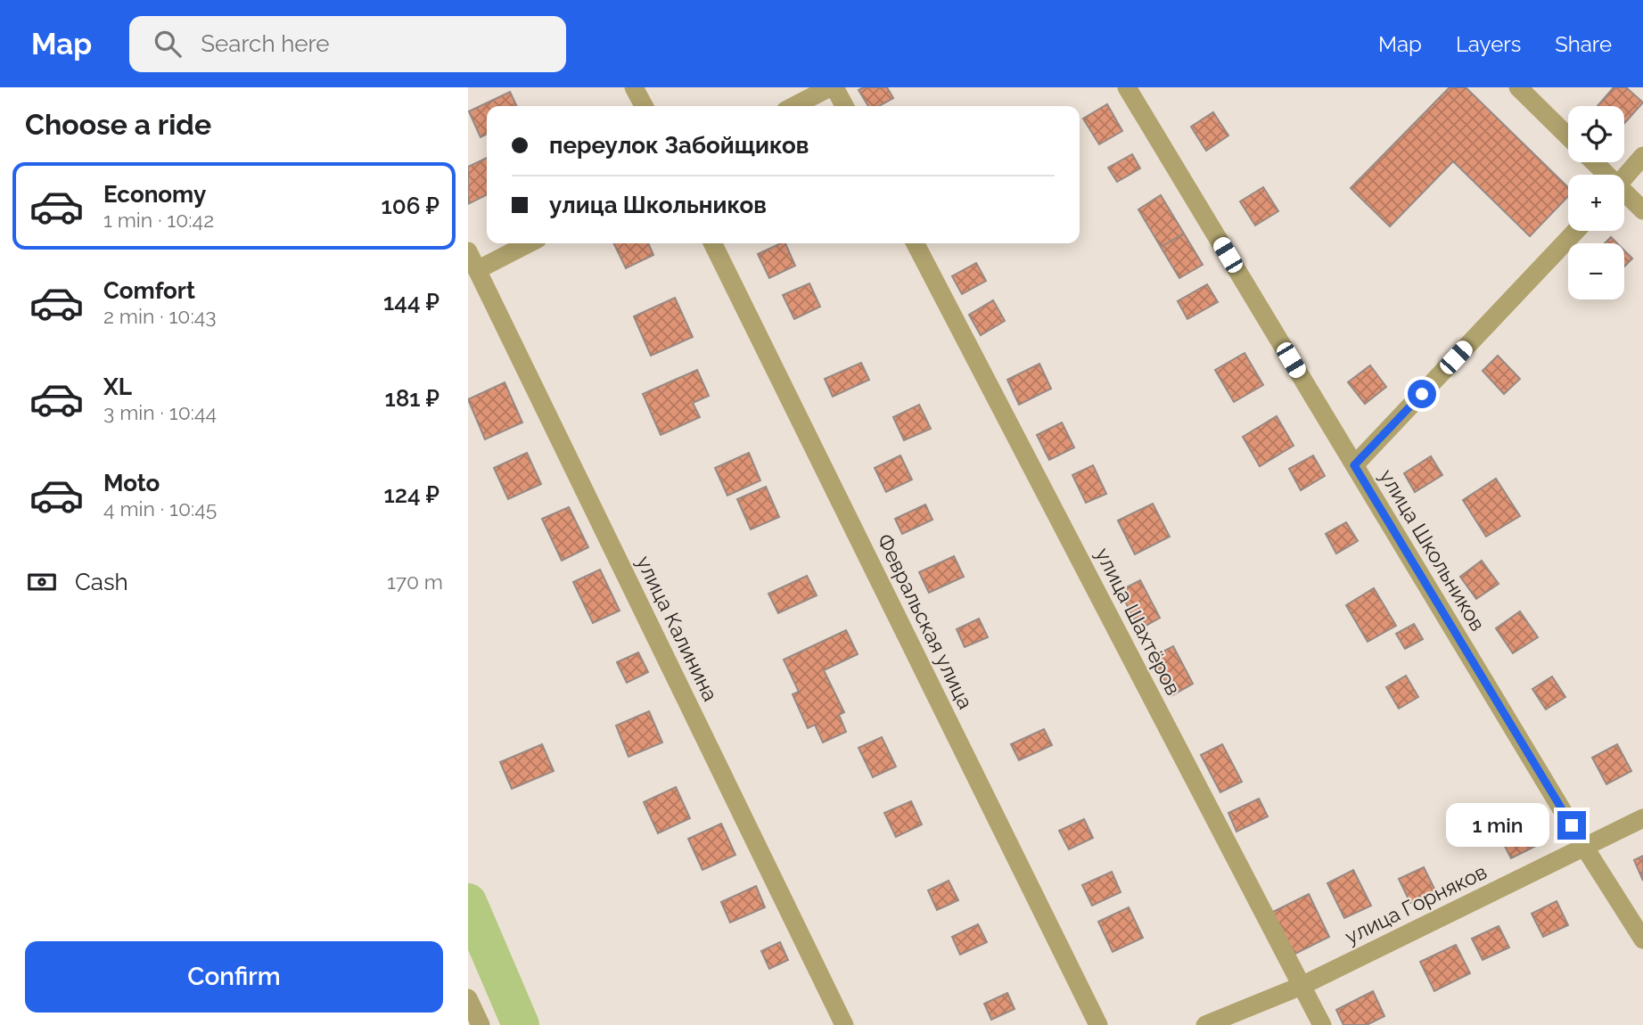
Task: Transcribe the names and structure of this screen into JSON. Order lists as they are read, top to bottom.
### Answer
{
  "streets": {
    "street": [
      "улица Школьников",
      "Февральская улица",
      "улица Шахтёров",
      "улица Калинина",
      "улица Горняков"
    ]
  },
  "crossings": [
    ["улица Школьников", "улица Горняков"],
    ["улица Шахтёров", "улица Горняков"]
  ],
  "page": {
    "header": "Map",
    "search": "Search here",
    "nav": ["Map", "Layers", "Share"],
    "heading": "Choose a ride",
    "map_buttons": ["+", "−"],
    "banner": ["переулок Забойщиков", "улица Школьников"],
    "list": [
      {
        "name": "Economy",
        "note": "1 min · 10:42",
        "value": "106 ₽"
      },
      {
        "name": "Comfort",
        "note": "2 min · 10:43",
        "value": "144 ₽"
      },
      {
        "name": "XL",
        "note": "3 min · 10:44",
        "value": "181 ₽"
      },
      {
        "name": "Moto",
        "note": "4 min · 10:45",
        "value": "124 ₽"
      }
    ],
    "pay": ["Cash", "170 m"],
    "bubble": "1 min",
    "buttons": "Confirm"
  }
}
